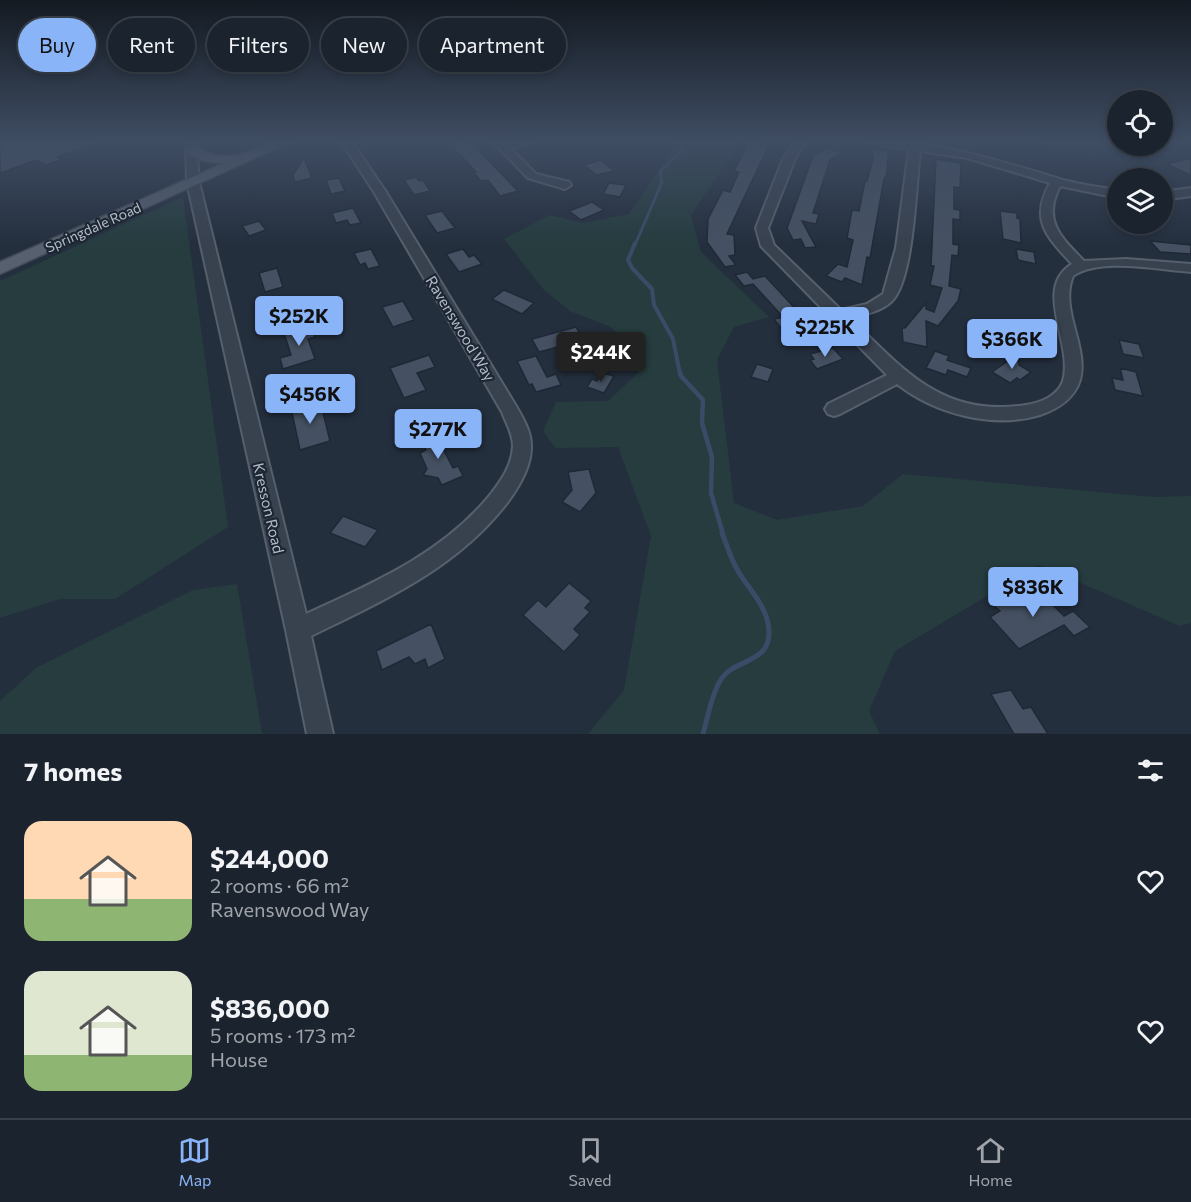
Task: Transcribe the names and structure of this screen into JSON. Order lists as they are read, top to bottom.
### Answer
{
  "streets": {
    "main road": ["Springdale Road"],
    "street": ["Ravenswood Way", "Kresson Road"]
  },
  "crossings": [
    ["Springdale Road", "Kresson Road"],
    ["Ravenswood Way", "Kresson Road"]
  ],
  "page": {
    "chip": [
      "Buy",
      "Rent",
      "Filters",
      "New",
      "Apartment"
    ],
    "price": [
      "$252K",
      "$225K",
      "$366K",
      "$244K",
      "$456K",
      "$277K",
      "$836K"
    ],
    "heading": "7 homes",
    "list": [
      {
        "name": "$244,000",
        "note": "2 rooms · 66 m² · Ravenswood Way"
      },
      {
        "name": "$836,000",
        "note": "5 rooms · 173 m² · House"
      }
    ],
    "tabs": ["Map", "Saved", "Home"]
  }
}
